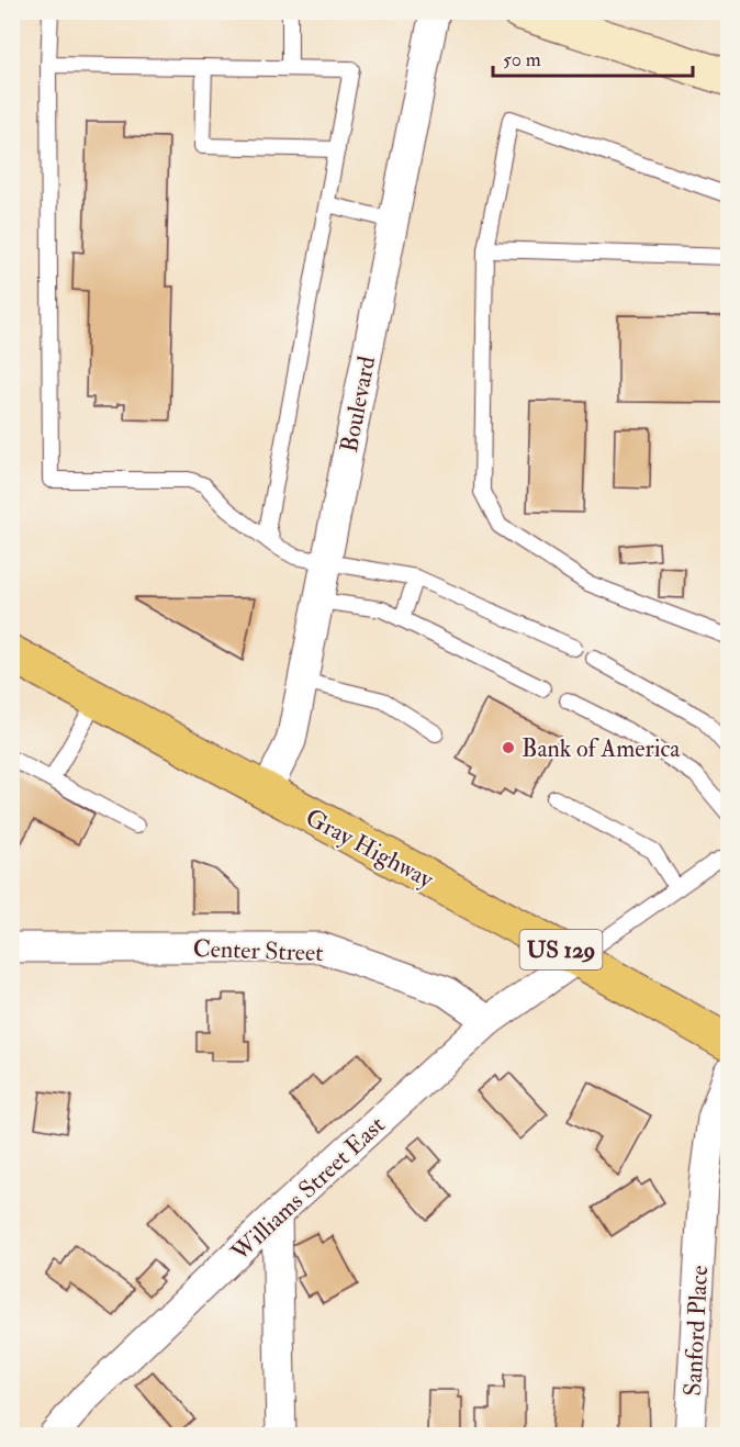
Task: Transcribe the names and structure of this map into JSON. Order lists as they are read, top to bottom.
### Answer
{
  "streets": {
    "highway": ["Gray Highway", "US 129"],
    "street": [
      "Boulevard",
      "Center Street",
      "Williams Street East",
      "Sanford Place"
    ]
  },
  "crossings": [
    ["Boulevard", "Gray Highway"],
    ["Gray Highway", "Williams Street East"],
    ["Center Street", "Williams Street East"]
  ],
  "places": ["Bank of America"],
  "scale_bar": "50 m"
}
